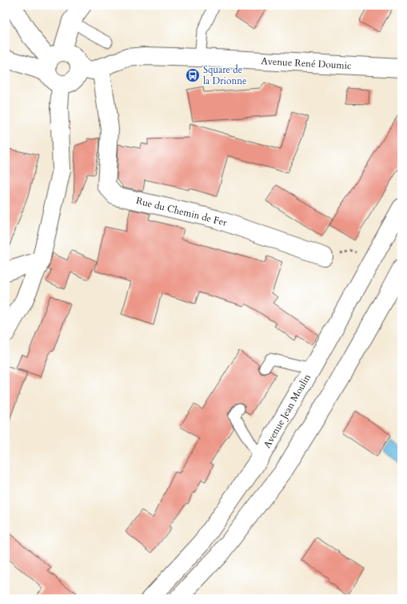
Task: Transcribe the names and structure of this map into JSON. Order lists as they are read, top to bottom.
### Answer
{
  "streets": {
    "street": ["Avenue René Doumic", "Rue du Chemin de Fer", "Avenue Jean Moulin"]
  },
  "crossings": [
    ["Avenue René Doumic", "Rue du Chemin de Fer"]
  ],
  "places": {
    "bus stop": ["Square de la Drionne"]
  }
}
